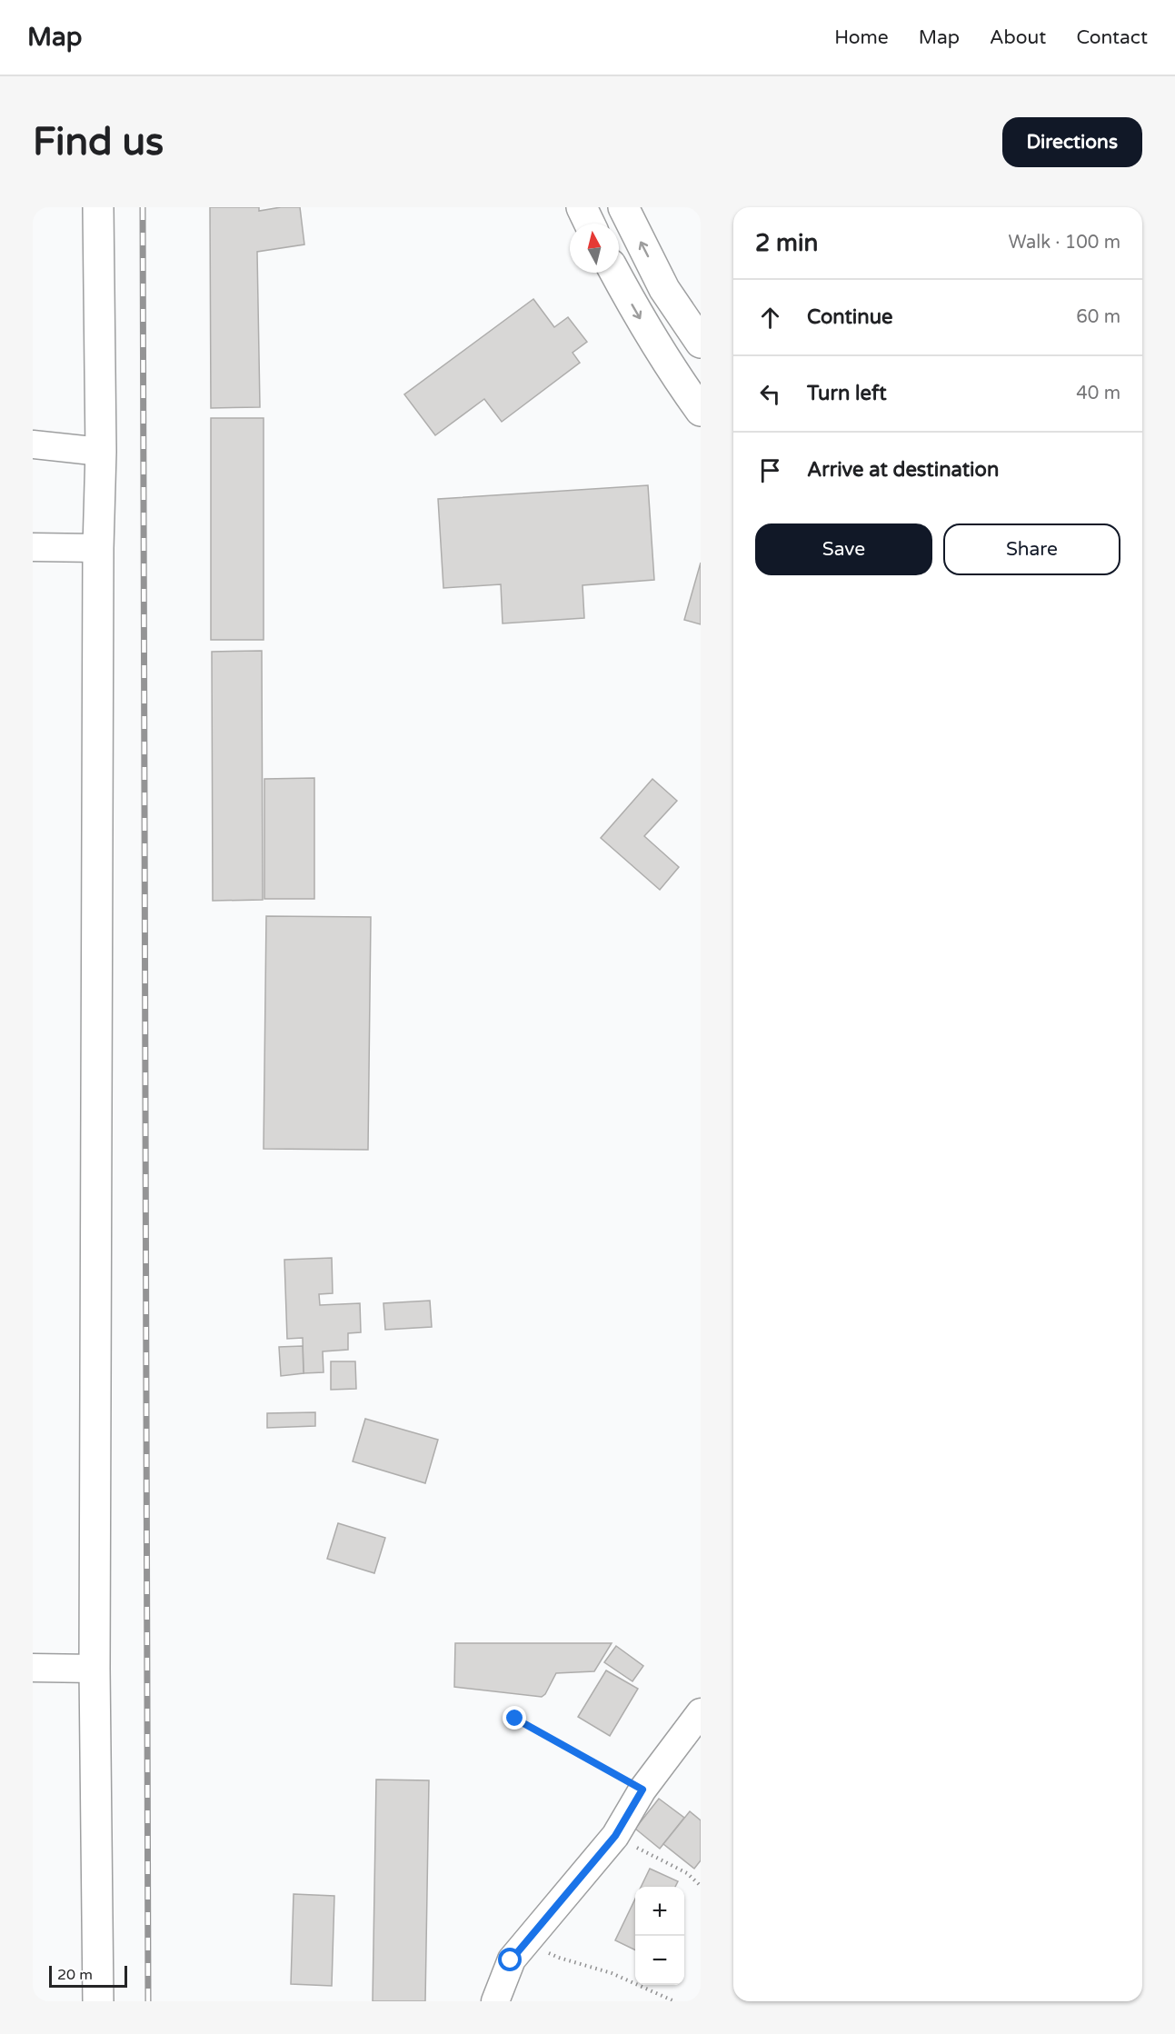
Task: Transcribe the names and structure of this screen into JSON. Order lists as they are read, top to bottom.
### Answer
{
  "scale_bar": "20 m",
  "north": "top",
  "page": {
    "header": "Map",
    "nav": [
      "Home",
      "Map",
      "About",
      "Contact"
    ],
    "buttons": [
      "Directions",
      ["Save", "Share"]
    ],
    "title": "Find us",
    "heading": ["2 min", "Walk · 100 m"],
    "list": [
      ["Continue", "60 m"],
      ["Turn left", "40 m"],
      "Arrive at destination"
    ],
    "map_buttons": ["+", "−"],
    "scale": "20 m"
  }
}
